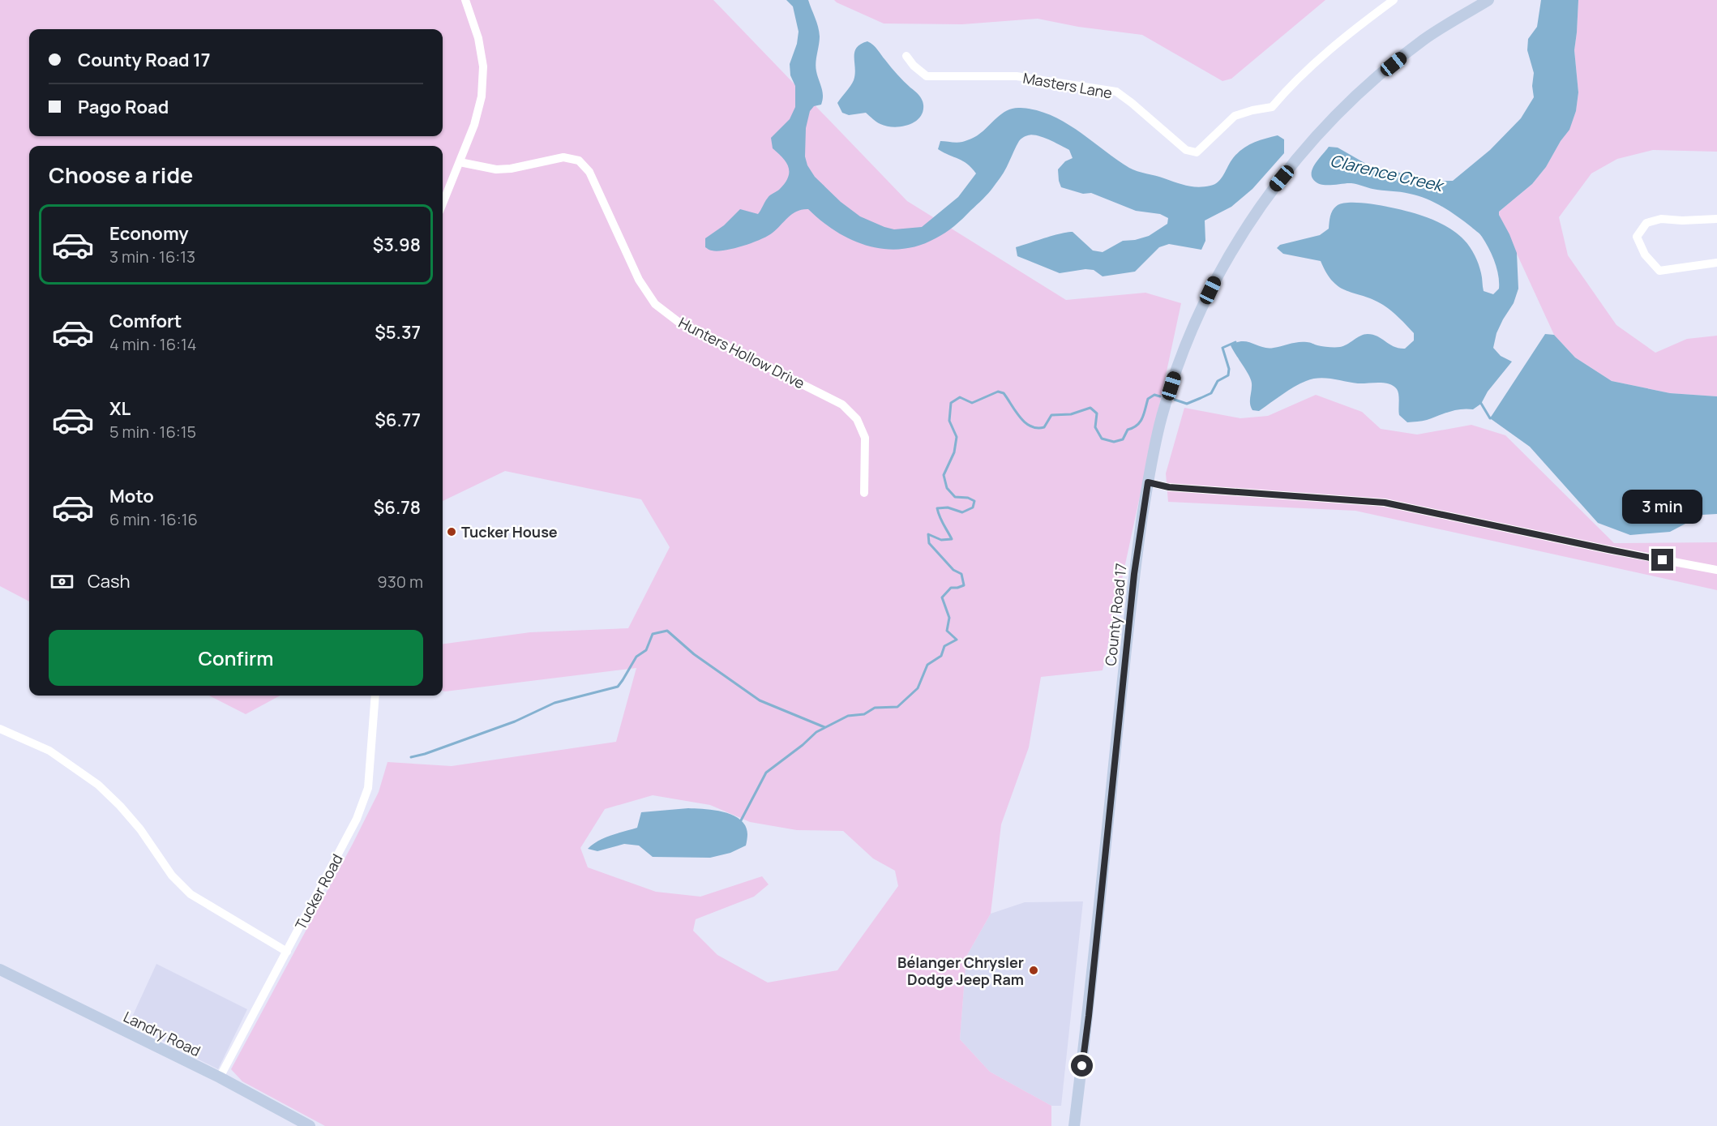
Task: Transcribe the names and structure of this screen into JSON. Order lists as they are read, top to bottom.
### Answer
{
  "streets": {
    "main road": ["County Road 17", "Landry Road"],
    "street": ["Masters Lane", "Hunters Hollow Drive", "Tucker Road"]
  },
  "crossings": [
    ["Tucker Road", "Landry Road"]
  ],
  "water": ["Clarence Creek"],
  "places": ["Tucker House", "Bélanger Chrysler Dodge Jeep Ram"],
  "page": {
    "banner": ["County Road 17", "Pago Road"],
    "heading": "Choose a ride",
    "list": [
      {
        "name": "Economy",
        "note": "3 min · 16:13",
        "value": "$3.98"
      },
      {
        "name": "Comfort",
        "note": "4 min · 16:14",
        "value": "$5.37"
      },
      {
        "name": "XL",
        "note": "5 min · 16:15",
        "value": "$6.77"
      },
      {
        "name": "Moto",
        "note": "6 min · 16:16",
        "value": "$6.78"
      }
    ],
    "bubble": "3 min",
    "pay": ["Cash", "930 m"],
    "buttons": "Confirm"
  }
}
